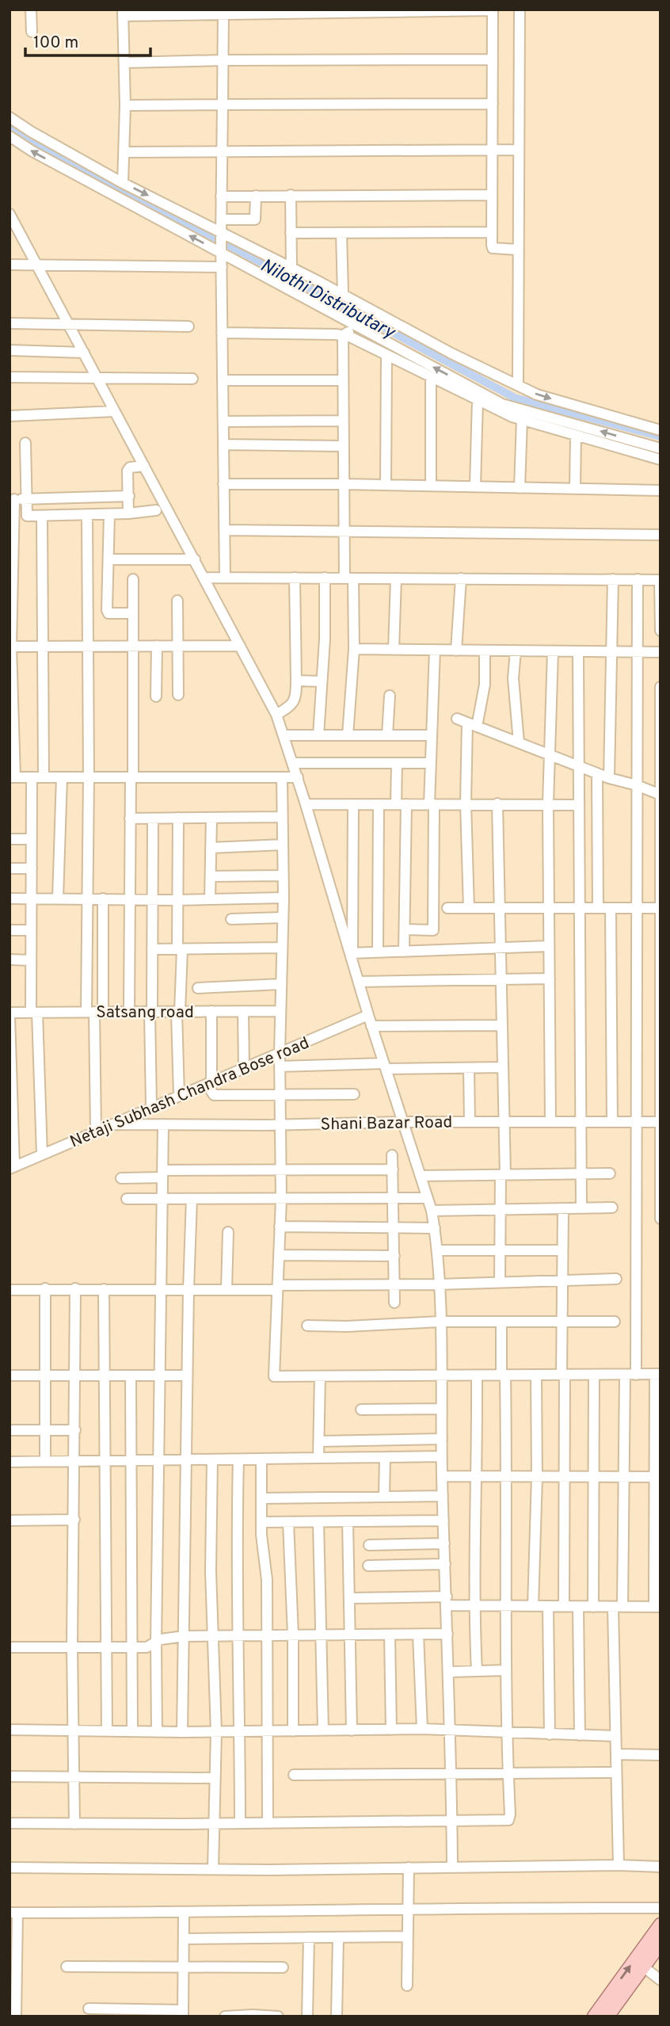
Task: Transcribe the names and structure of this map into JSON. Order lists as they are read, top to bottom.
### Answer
{
  "streets": {
    "street": ["Satsang road", "Netaji Subhash Chandra Bose road", "Shani Bazar Road"]
  },
  "crossings": [
    ["Netaji Subhash Chandra Bose road", "Shani Bazar Road"]
  ],
  "water": ["Nilothi Distributary"],
  "scale_bar": "100 m"
}
